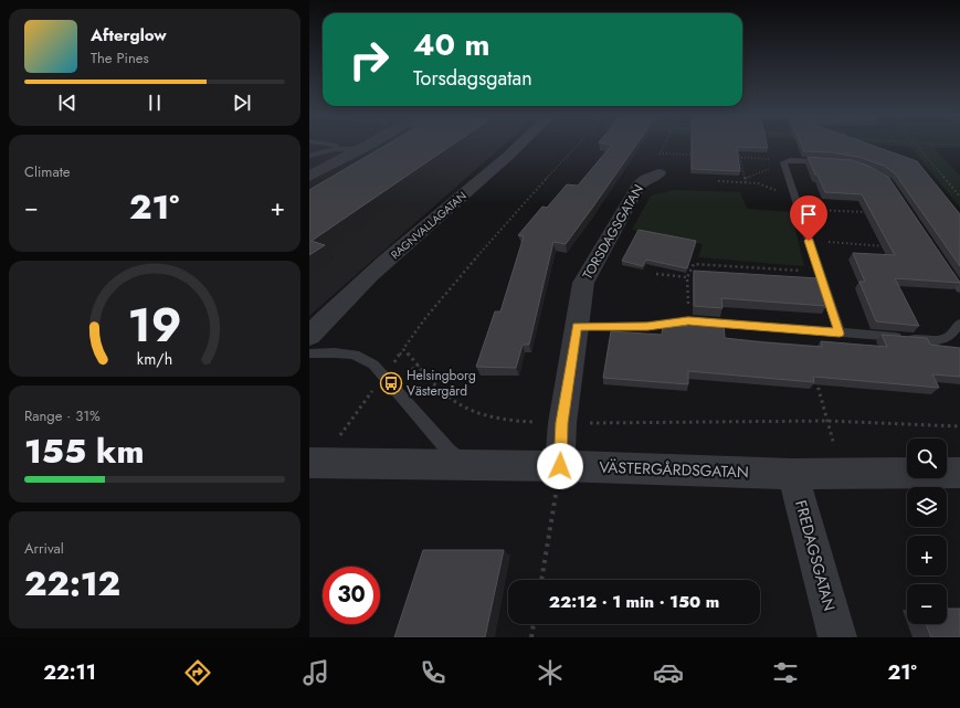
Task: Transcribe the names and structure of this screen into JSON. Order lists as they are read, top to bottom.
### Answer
{
  "streets": {
    "street": [
      "RAGNVALLAGATAN",
      "TORSDAGSGATAN",
      "VÄSTERGÅRDSGATAN",
      "FREDAGSGATAN"
    ]
  },
  "crossings": [
    ["TORSDAGSGATAN", "VÄSTERGÅRDSGATAN"],
    ["VÄSTERGÅRDSGATAN", "FREDAGSGATAN"]
  ],
  "places": {
    "bus stop": ["Helsingborg Västergård"]
  },
  "page": {
    "turn": ["40 m", "Torsdagsgatan"],
    "song": ["Afterglow", "The Pines"],
    "tile": [
      "Climate",
      ["Range · 31%", "155 km"],
      ["Arrival", "22:12"]
    ],
    "heat": ["−", "21°", "+"],
    "map_buttons": ["+", "−"],
    "limit": "30",
    "trip": "22:12 · 1 min · 150 m",
    "tabs": ["22:11", "21°"],
    "gauge": ["19", "km/h"]
  }
}
